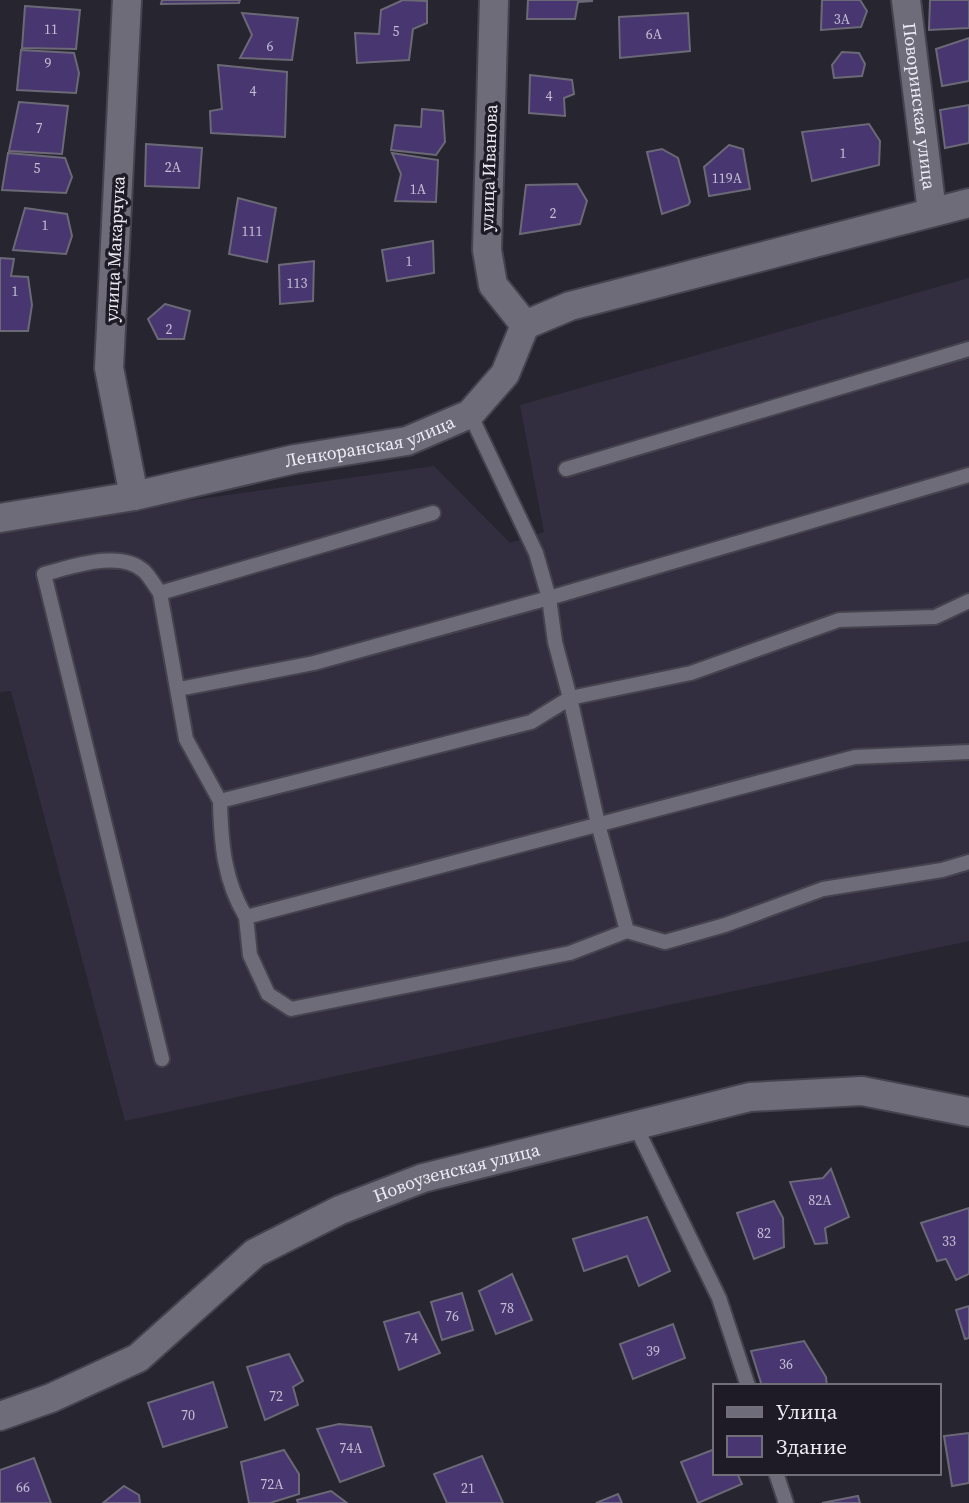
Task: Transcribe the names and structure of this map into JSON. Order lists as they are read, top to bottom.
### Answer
{
  "streets": {
    "street": [
      "Поворинская улица",
      "улица Иванова",
      "улица Макарчука",
      "Ленкоранская улица",
      "Новоузенская улица"
    ]
  },
  "crossings": [
    ["улица Иванова", "Ленкоранская улица"],
    ["улица Макарчука", "Ленкоранская улица"]
  ],
  "house_numbers": [
    "3А",
    "11",
    "5",
    "6А",
    "6",
    "9",
    "4",
    "4",
    "7",
    "1",
    "2А",
    "5",
    "119А",
    "1А",
    "2",
    "1",
    "111",
    "1",
    "113",
    "1",
    "2",
    "82А",
    "82",
    "33",
    "78",
    "76",
    "74",
    "39",
    "36",
    "72",
    "70",
    "74А",
    "72А",
    "66",
    "21"
  ],
  "legend": ["Улица", "Здание"]
}
